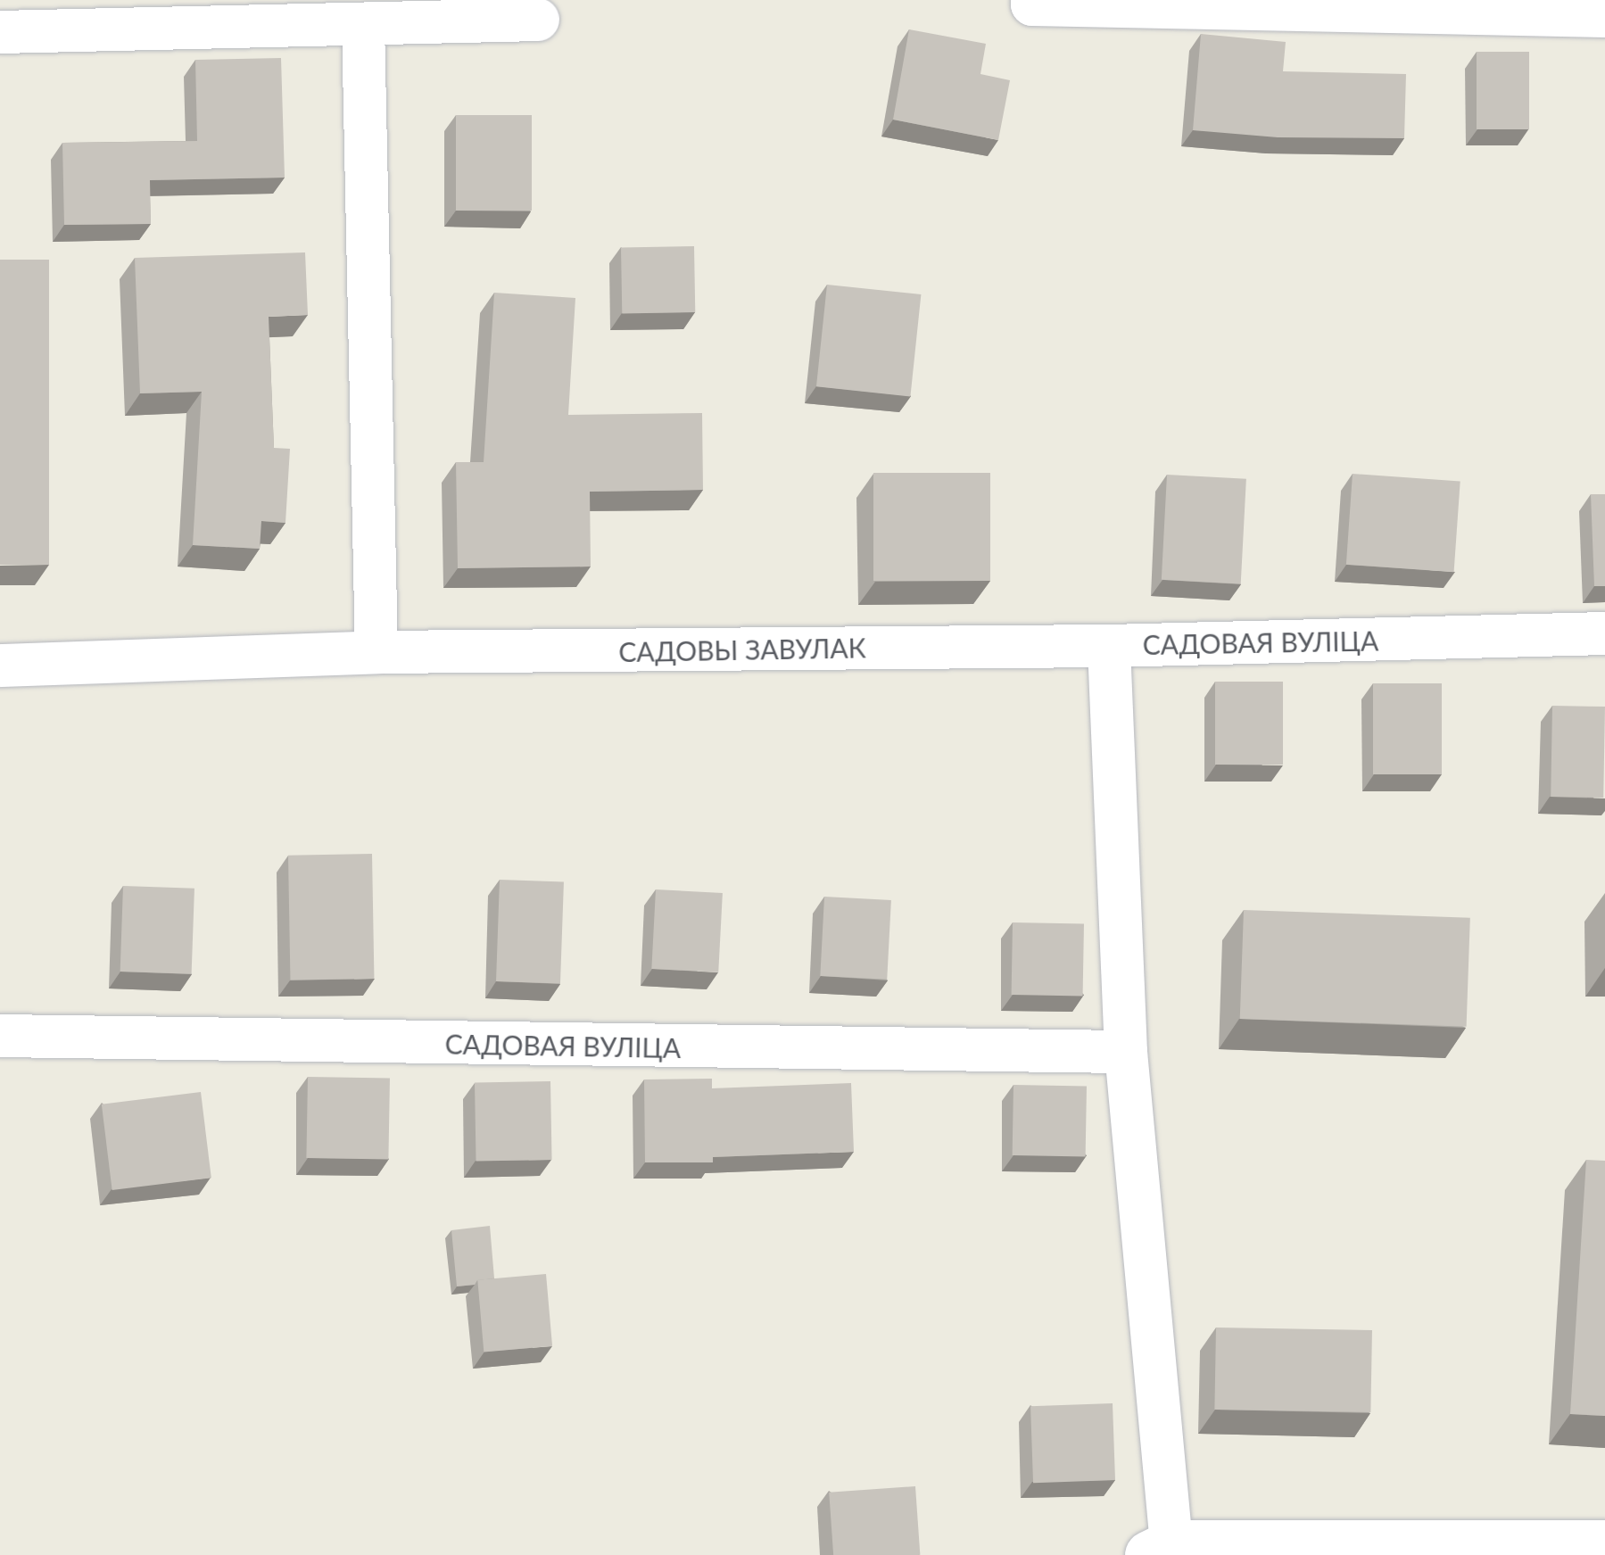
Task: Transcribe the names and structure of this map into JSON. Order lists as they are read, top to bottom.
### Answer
{
  "streets": {
    "street": ["САДОВАЯ ВУЛІЦА", "САДОВЫ ЗАВУЛАК"]
  },
  "crossings": [
    ["САДОВАЯ ВУЛІЦА", "САДОВЫ ЗАВУЛАК"]
  ]
}
